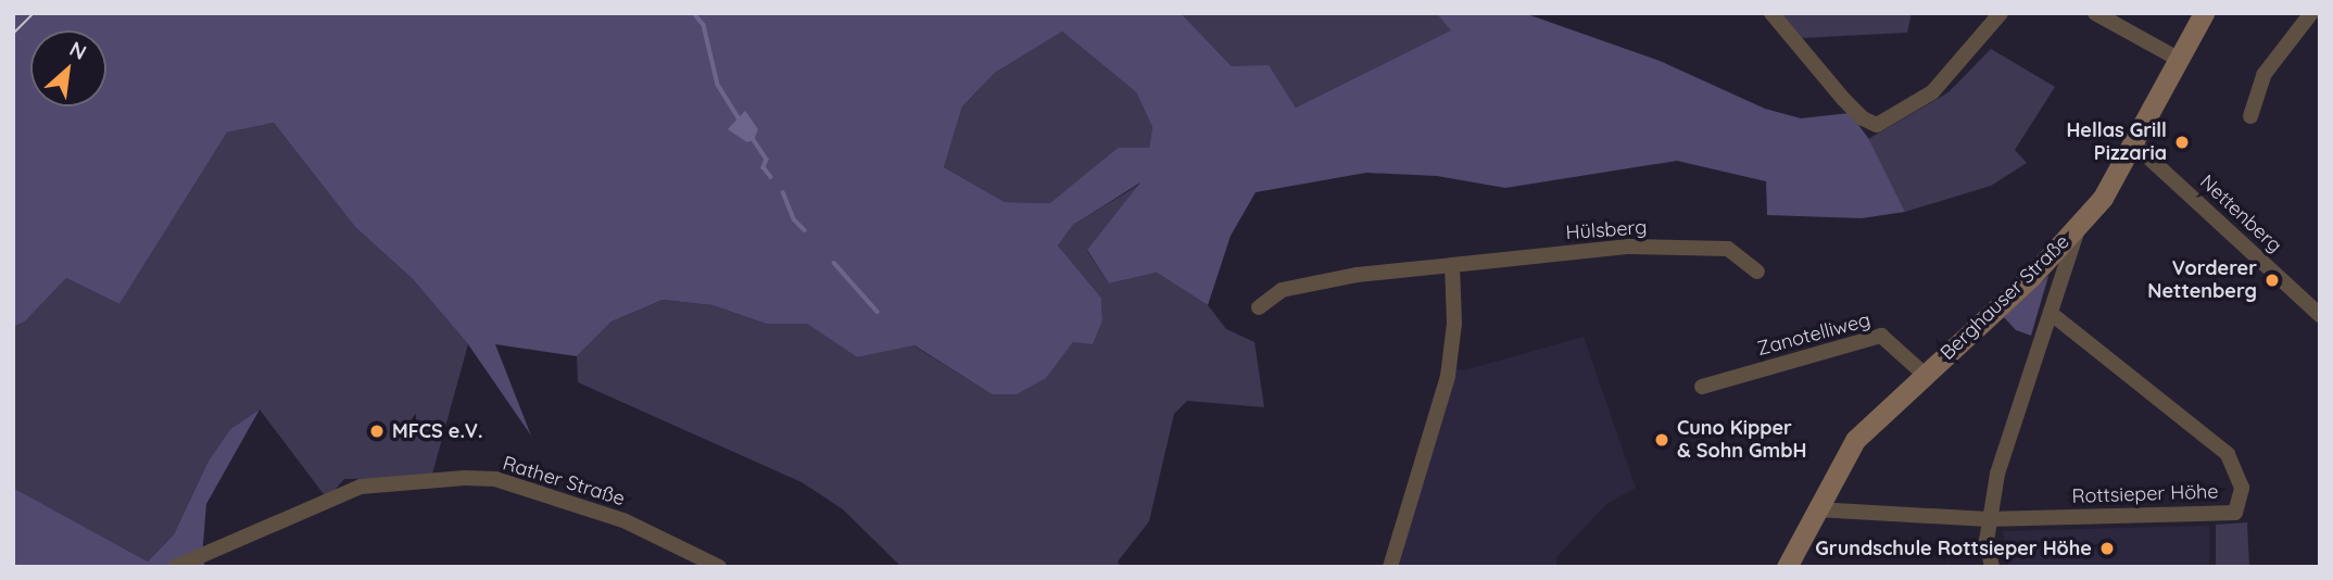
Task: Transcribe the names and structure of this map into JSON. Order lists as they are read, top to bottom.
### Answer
{
  "streets": {
    "street": [
      "Nettenberg",
      "Hülsberg",
      "Berghauser Straße",
      "Zanotelliweg",
      "Rather Straße",
      "Rottsieper Höhe"
    ]
  },
  "crossings": [
    ["Nettenberg", "Berghauser Straße"],
    ["Berghauser Straße", "Zanotelliweg"],
    ["Berghauser Straße", "Rottsieper Höhe"]
  ],
  "places": [
    "Hellas Grill Pizzaria",
    "Vorderer Nettenberg",
    "MFCS e.V.",
    "Cuno Kipper & Sohn GmbH",
    "Grundschule Rottsieper Höhe"
  ],
  "north": "top right"
}
